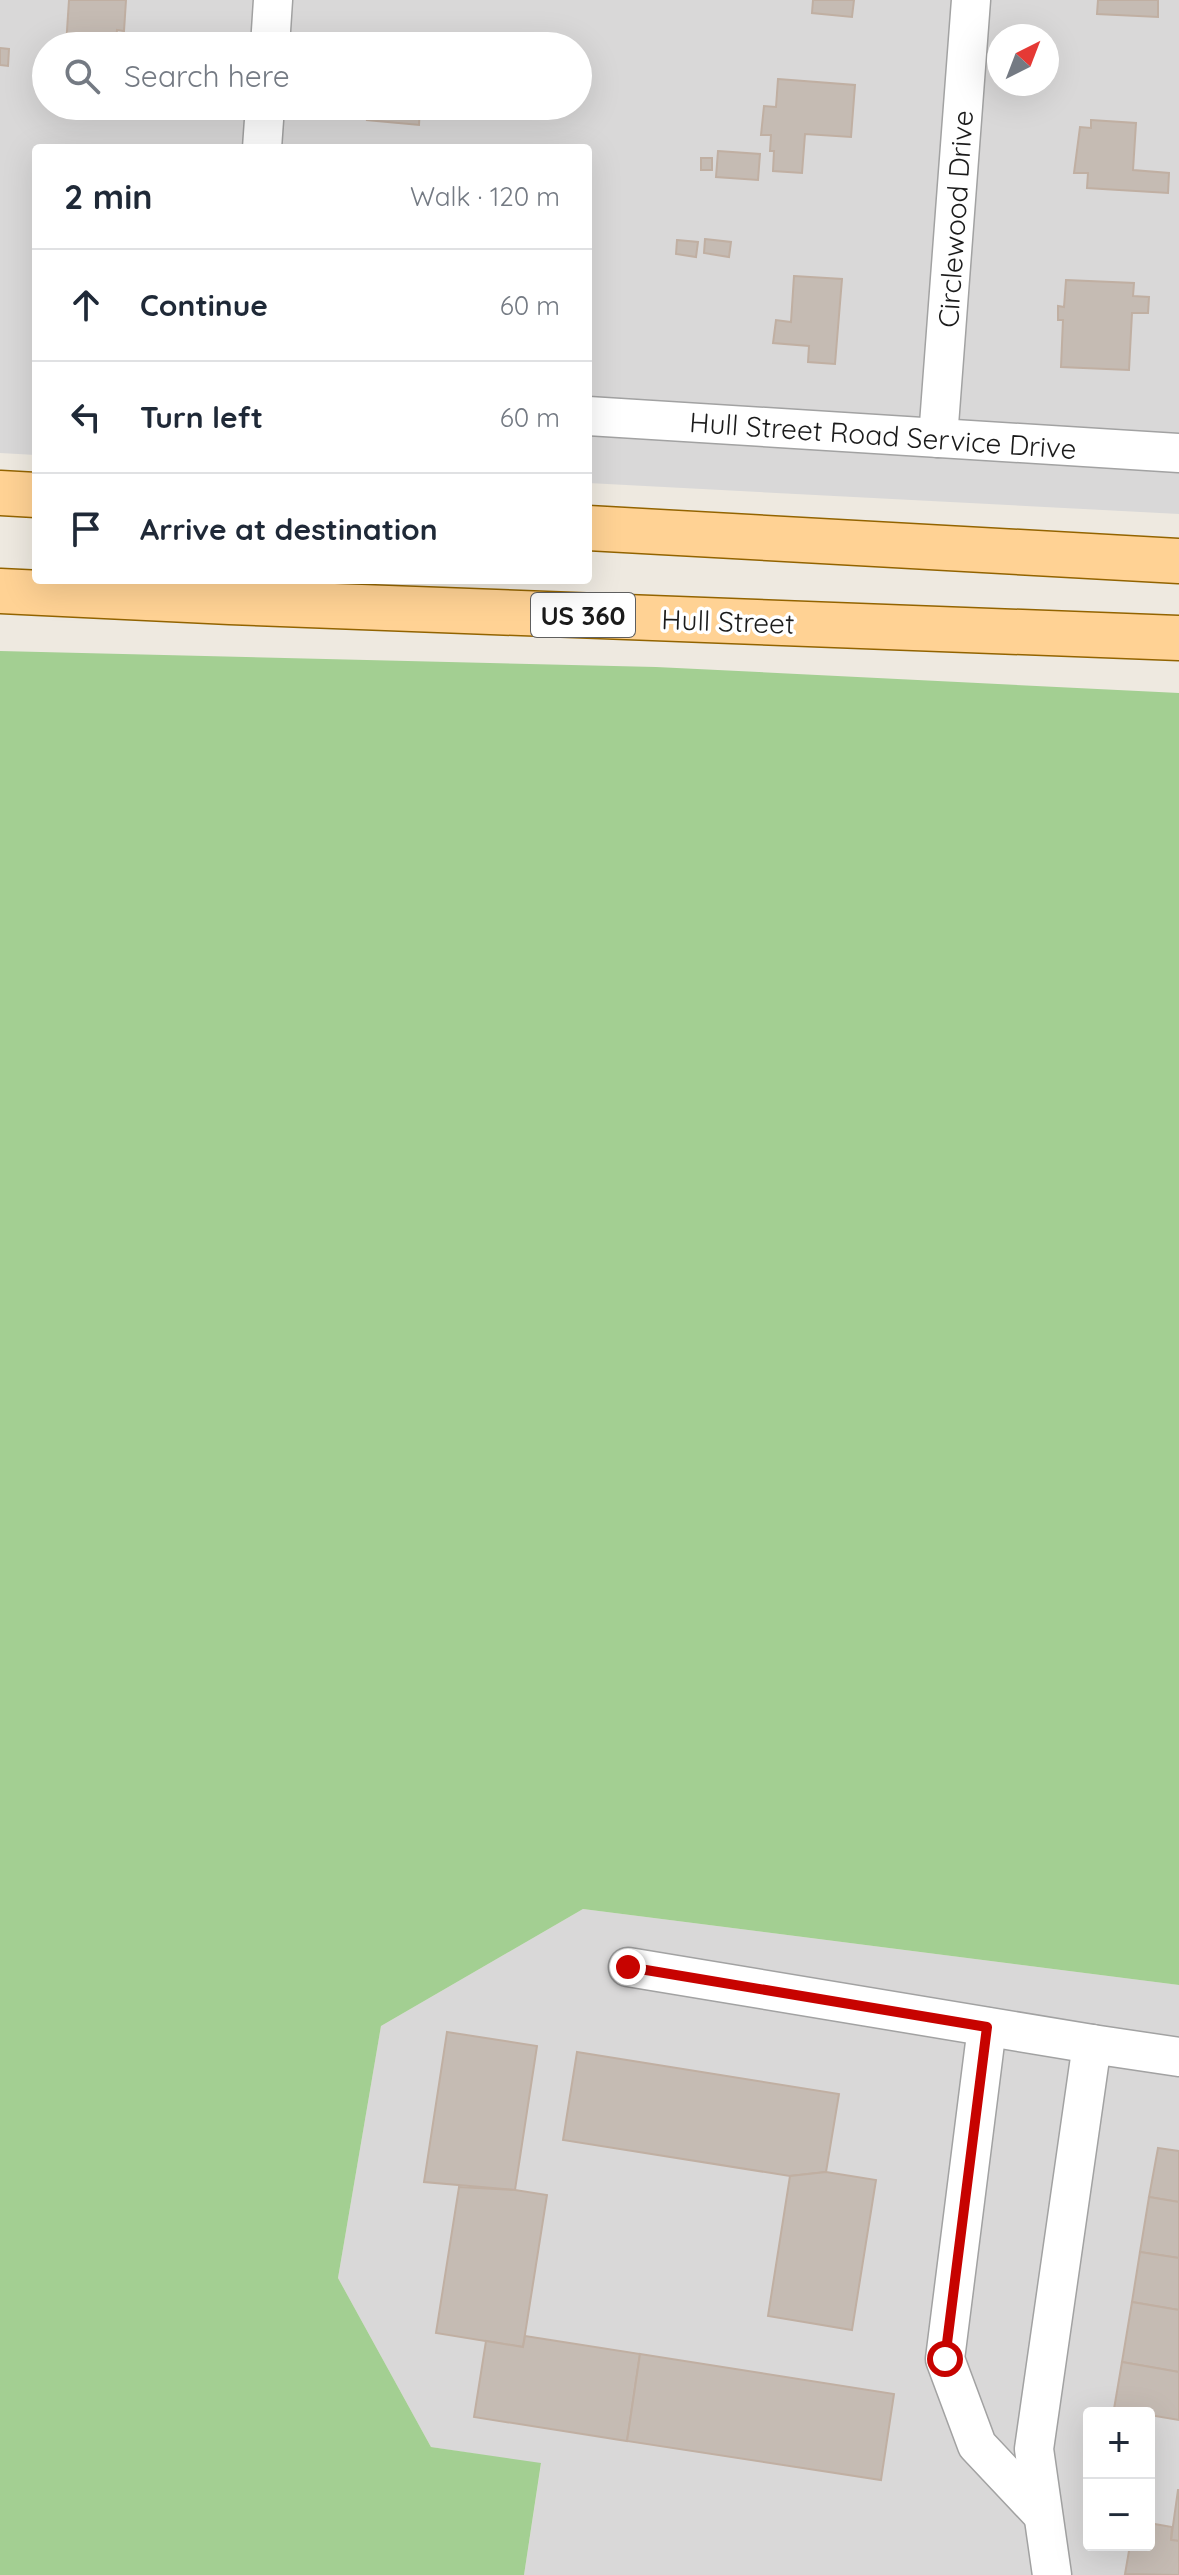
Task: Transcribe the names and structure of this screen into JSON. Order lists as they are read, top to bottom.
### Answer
{
  "streets": {
    "main road": ["US 360", "Hull Street"],
    "street": ["Circlewood Drive", "Hull Street Road Service Drive"]
  },
  "crossings": [
    ["Circlewood Drive", "Hull Street Road Service Drive"],
    ["US 360", "Hull Street"]
  ],
  "north": "top right",
  "page": {
    "search": "Search here",
    "heading": ["2 min", "Walk · 120 m"],
    "list": [
      ["Continue", "60 m"],
      ["Turn left", "60 m"],
      "Arrive at destination"
    ],
    "map_buttons": ["+", "−"]
  }
}
